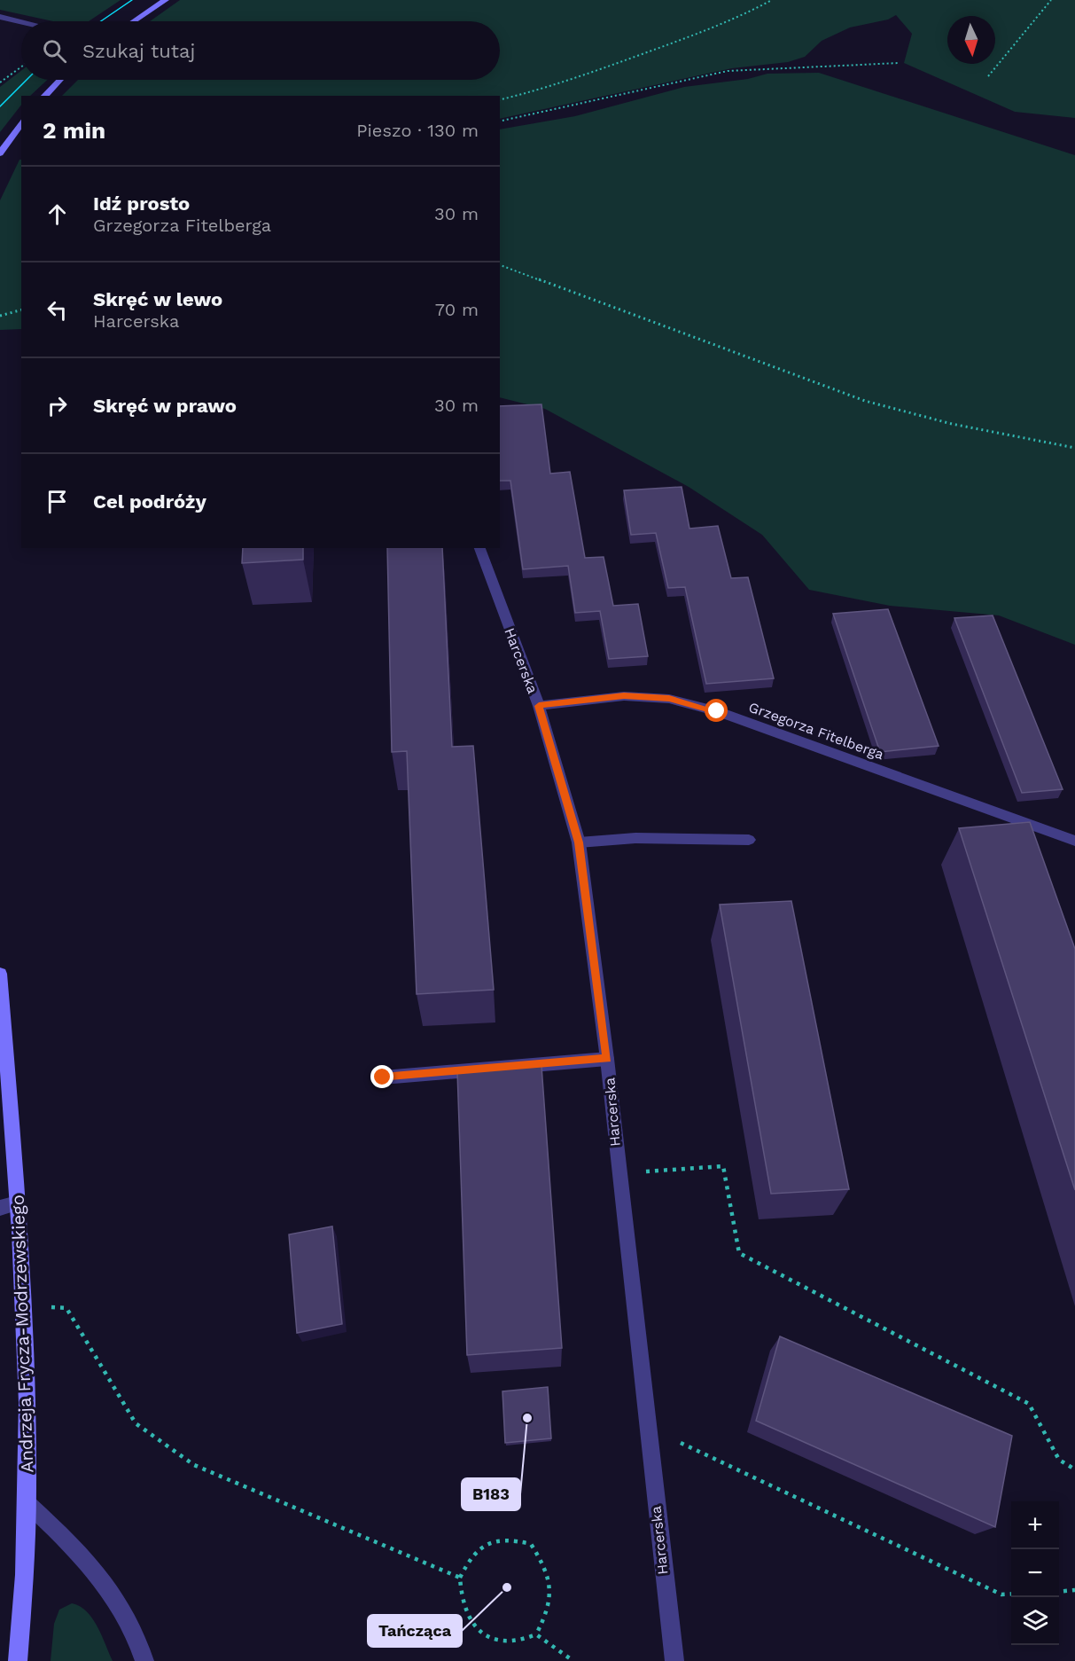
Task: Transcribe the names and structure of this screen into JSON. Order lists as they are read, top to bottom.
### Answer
{
  "streets": {
    "main road": ["Andrzeja Frycza-Modrzewskiego"],
    "street": ["Harcerska", "Grzegorza Fitelberga"]
  },
  "crossings": [
    ["Harcerska", "Grzegorza Fitelberga"]
  ],
  "places": ["B183", "Tańcząca"],
  "north": "bottom",
  "page": {
    "search": "Szukaj tutaj",
    "heading": ["2 min", "Pieszo · 130 m"],
    "list": [
      ["Idź prosto", "Grzegorza Fitelberga", "30 m"],
      ["Skręć w lewo", "Harcerska", "70 m"],
      ["Skręć w prawo", "30 m"],
      "Cel podróży"
    ],
    "map_buttons": ["+", "−"]
  }
}
